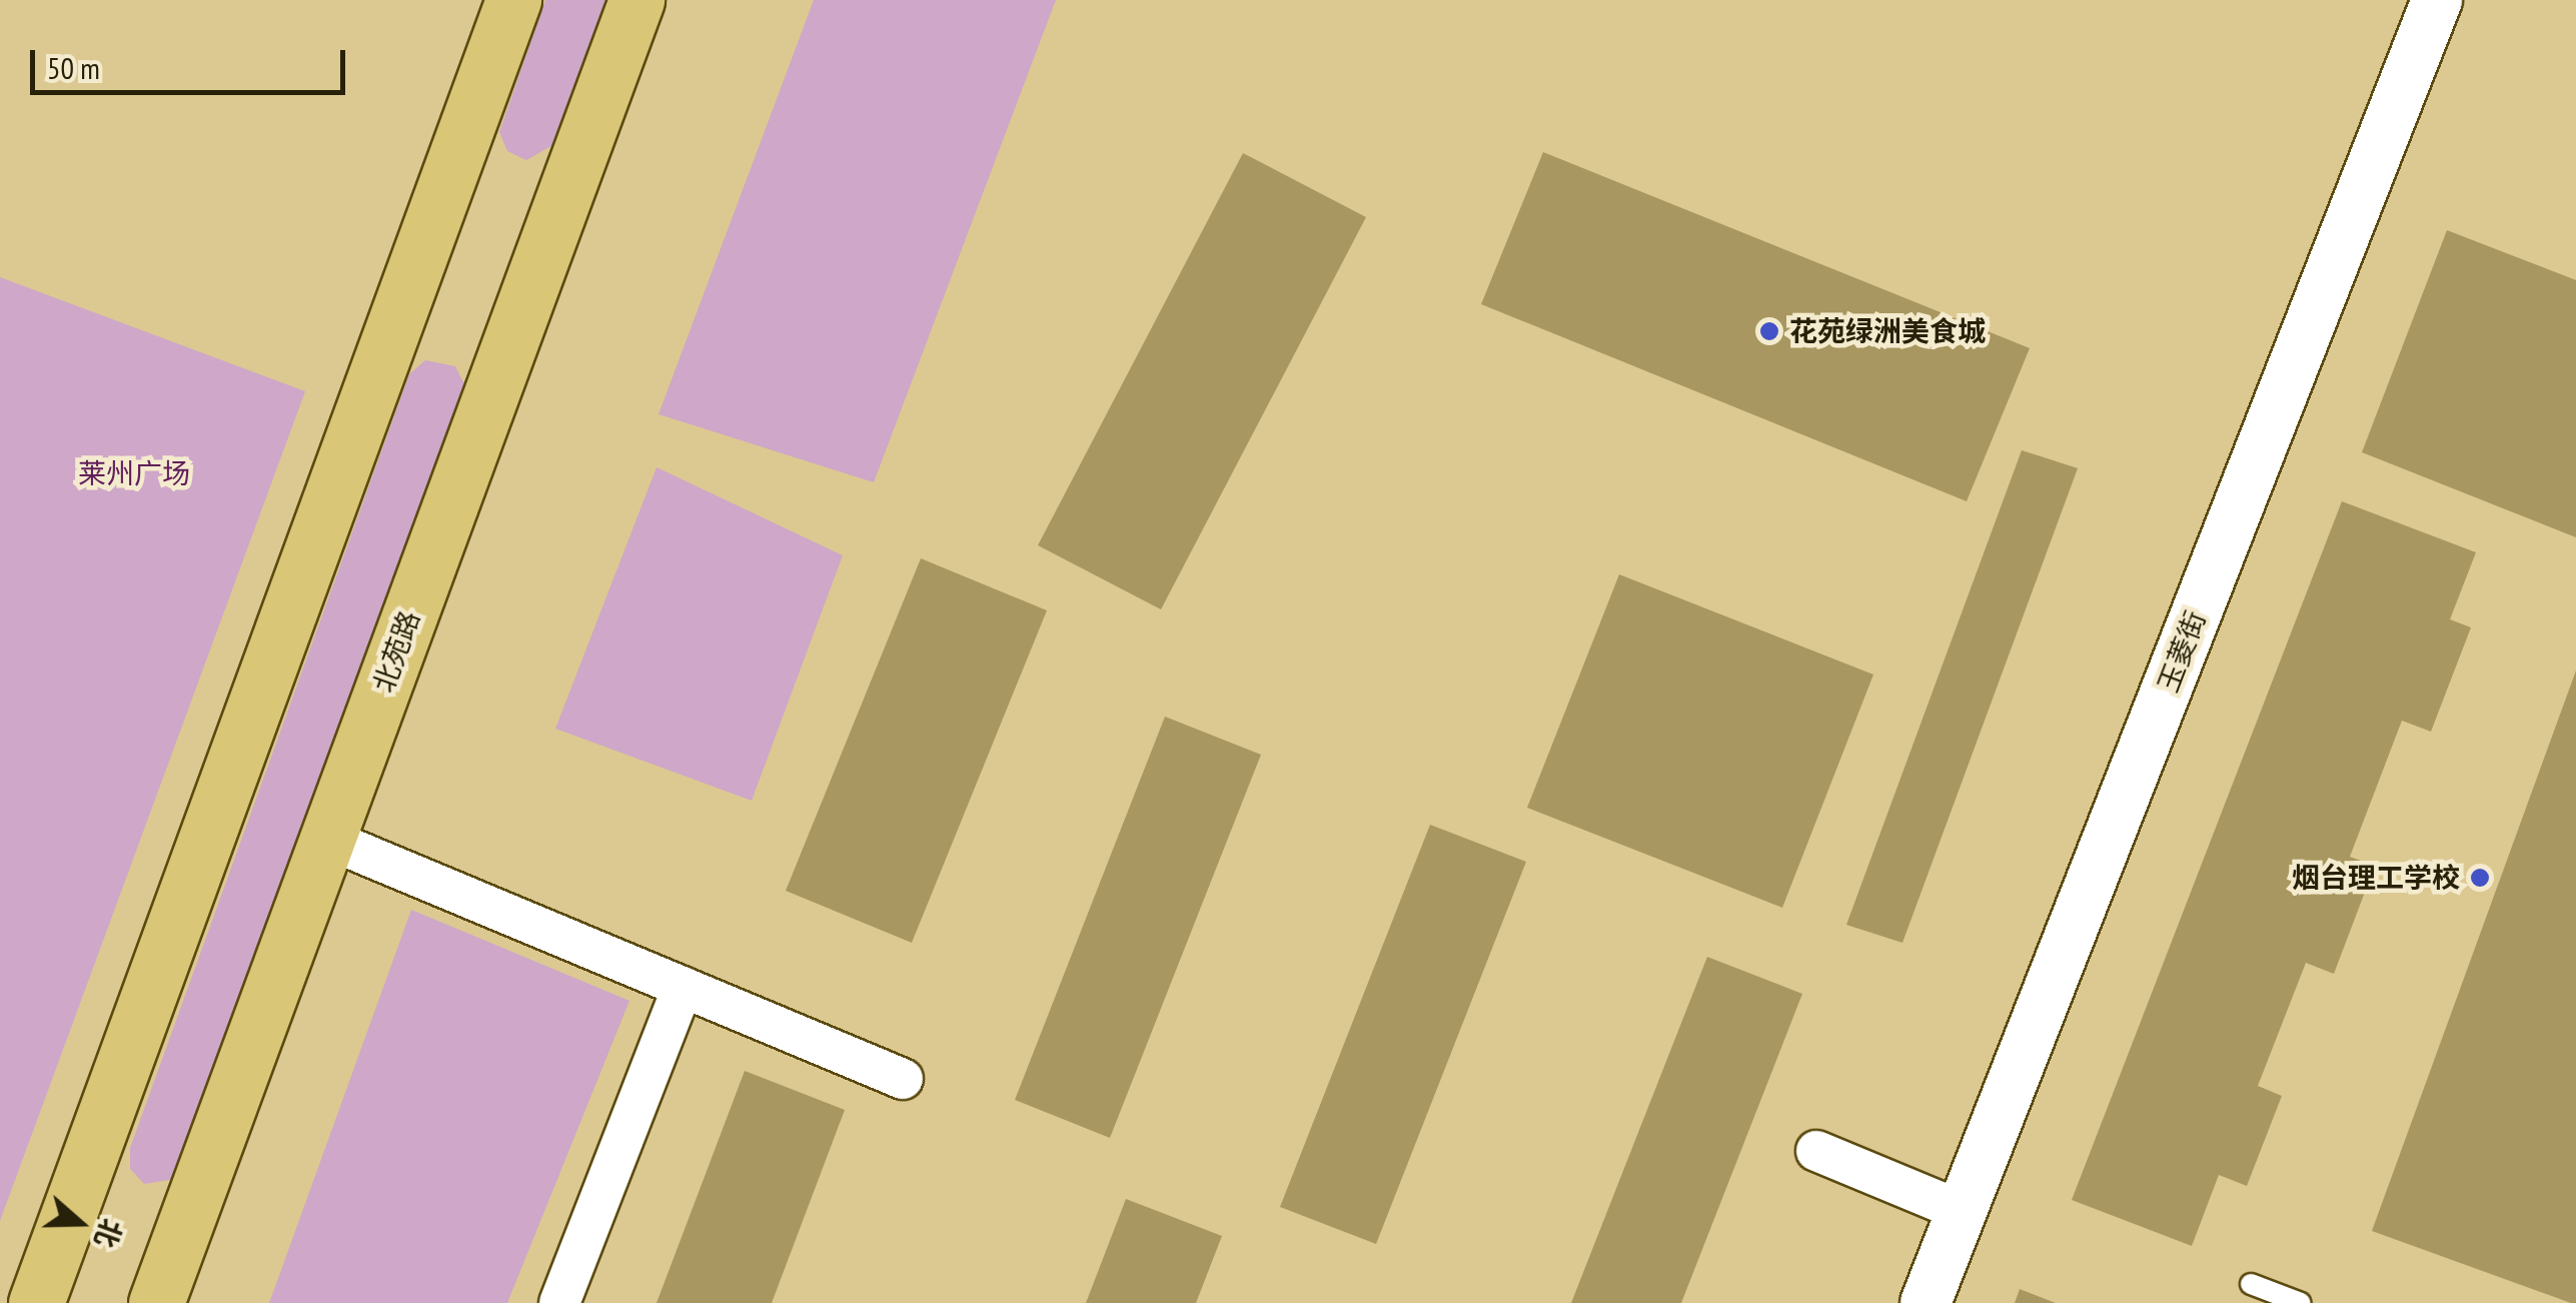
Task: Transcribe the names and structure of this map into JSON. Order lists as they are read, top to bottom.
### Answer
{
  "streets": {
    "main road": ["北苑路"],
    "street": ["玉菱街"]
  },
  "parks": ["莱州广场"],
  "places": ["花苑绿洲美食城", "烟台理工学校"],
  "scale_bar": "50 m",
  "north": "right"
}
